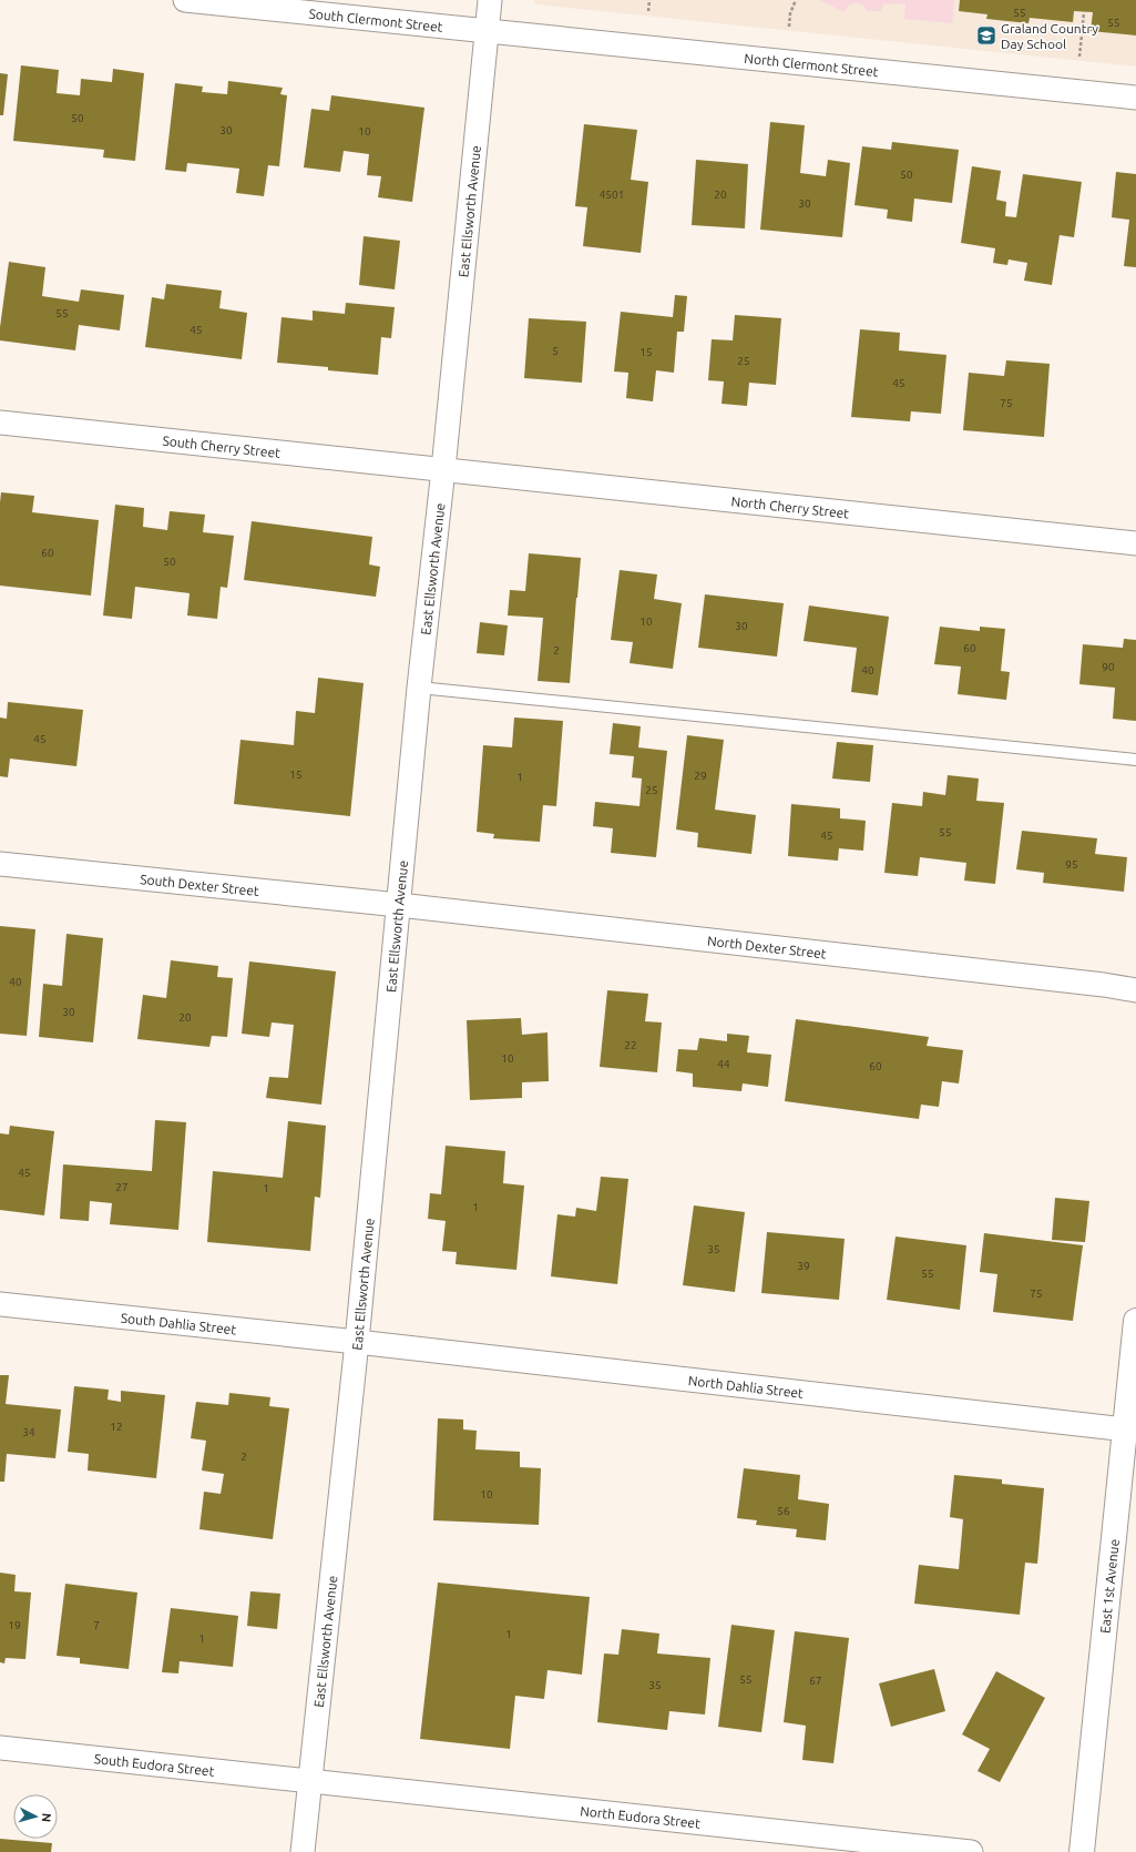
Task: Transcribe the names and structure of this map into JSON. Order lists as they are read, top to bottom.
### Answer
{
  "streets": {
    "street": [
      "South Clermont Street",
      "North Clermont Street",
      "East Ellsworth Avenue",
      "South Cherry Street",
      "North Cherry Street",
      "South Dexter Street",
      "North Dexter Street",
      "South Dahlia Street",
      "North Dahlia Street",
      "East 1st Avenue",
      "South Eudora Street",
      "North Eudora Street"
    ]
  },
  "crossings": [
    ["South Clermont Street", "North Clermont Street"],
    ["South Clermont Street", "East Ellsworth Avenue"],
    ["North Clermont Street", "East Ellsworth Avenue"],
    ["East Ellsworth Avenue", "South Cherry Street"],
    ["East Ellsworth Avenue", "North Cherry Street"],
    ["East Ellsworth Avenue", "South Dexter Street"],
    ["East Ellsworth Avenue", "North Dexter Street"],
    ["East Ellsworth Avenue", "South Dahlia Street"],
    ["East Ellsworth Avenue", "North Dahlia Street"],
    ["East Ellsworth Avenue", "South Eudora Street"],
    ["East Ellsworth Avenue", "North Eudora Street"],
    ["South Cherry Street", "North Cherry Street"],
    ["South Dexter Street", "North Dexter Street"],
    ["South Dahlia Street", "North Dahlia Street"],
    ["North Dahlia Street", "East 1st Avenue"],
    ["South Eudora Street", "North Eudora Street"]
  ],
  "places": {
    "school or university": ["Graland Country Day School"]
  },
  "house_numbers": [
    "55",
    "55",
    "50",
    "30",
    "10",
    "50",
    "4501",
    "20",
    "30",
    "55",
    "45",
    "5",
    "15",
    "25",
    "45",
    "75",
    "60",
    "50",
    "10",
    "30",
    "60",
    "2",
    "90",
    "40",
    "45",
    "15",
    "29",
    "1",
    "25",
    "55",
    "45",
    "95",
    "40",
    "30",
    "20",
    "22",
    "10",
    "44",
    "60",
    "45",
    "27",
    "1",
    "1",
    "35",
    "39",
    "55",
    "75",
    "12",
    "34",
    "2",
    "10",
    "56",
    "19",
    "7",
    "1",
    "1",
    "55",
    "67",
    "35"
  ],
  "north": "right"
}
